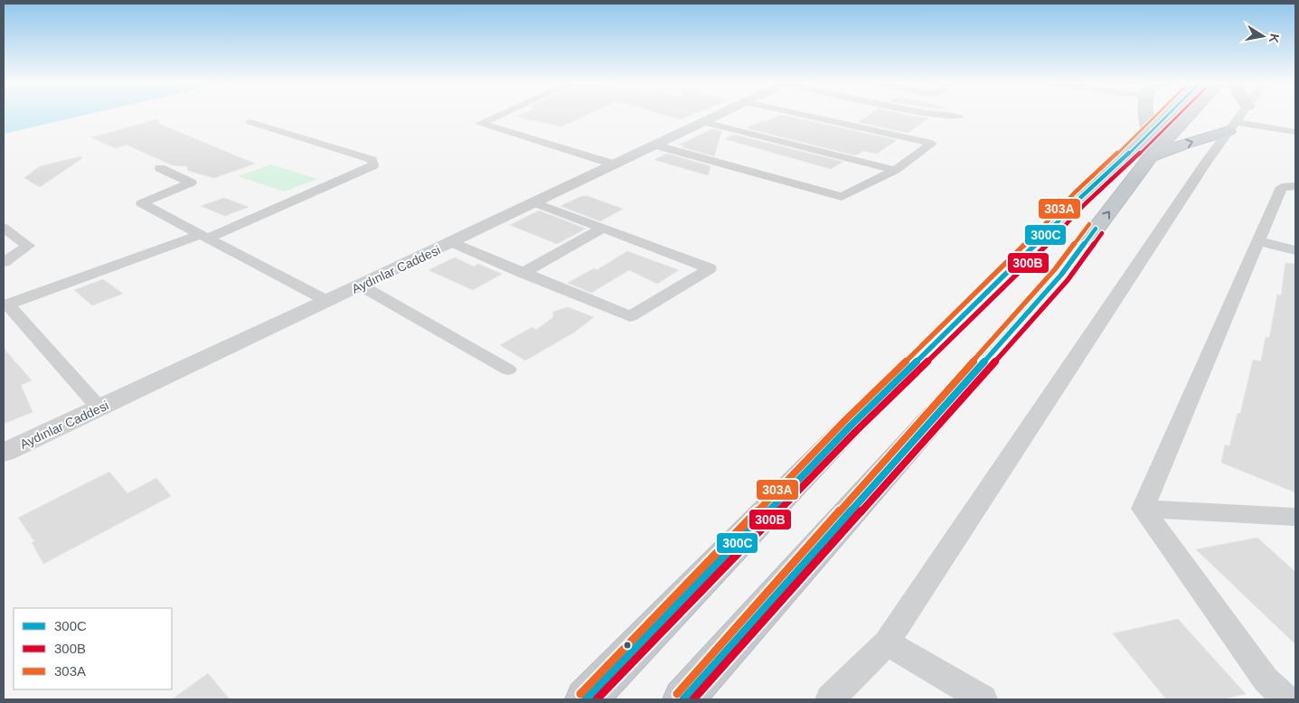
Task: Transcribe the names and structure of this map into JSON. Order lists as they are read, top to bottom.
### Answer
{
  "streets": {
    "street": ["Aydınlar Caddesi"]
  },
  "lines": ["transit line 300C", "transit line 300B", "transit line 303A"],
  "legend": ["300C", "300B", "303A"],
  "north": "right"
}
